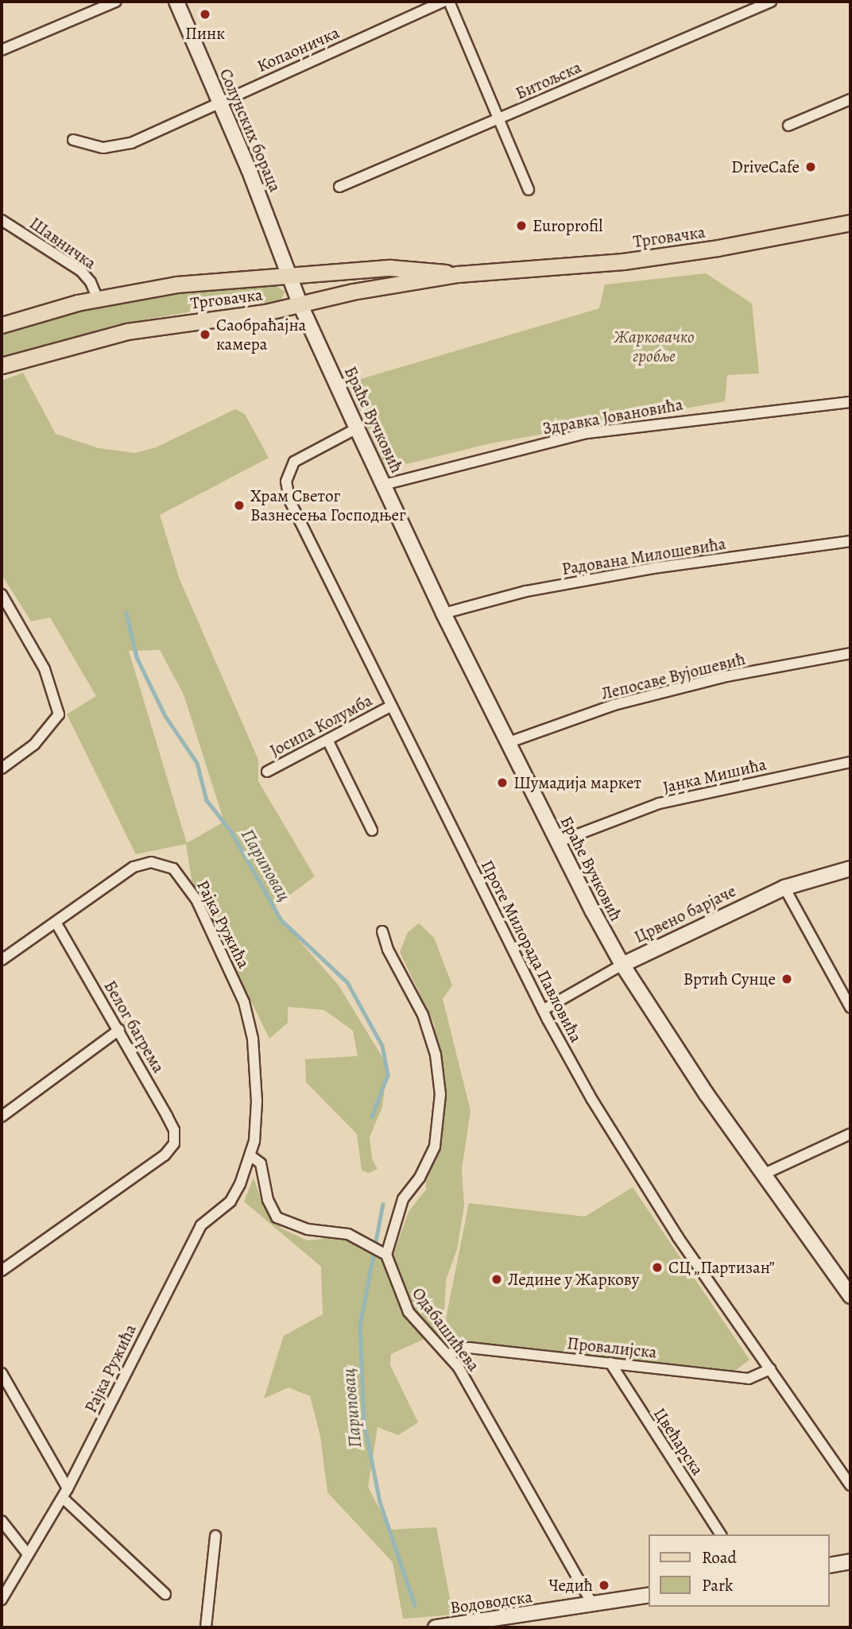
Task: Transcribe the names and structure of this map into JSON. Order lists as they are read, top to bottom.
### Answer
{
  "streets": {
    "main road": ["Трговачка"],
    "street": [
      "Копаоничка",
      "Битољска",
      "Солунских бораца",
      "Шавничка",
      "Здравка Јовановића",
      "Браће Вучковић",
      "Радована Милошевића",
      "Лепосаве Вујошевић",
      "Јосипа Колумба",
      "Јанка Мишића",
      "Црвено барјаче",
      "Рајка Ружића",
      "Проте Милорада Павловића",
      "Белог багрема",
      "Одабашићева",
      "Провалијска",
      "Цвећарска",
      "Водоводска"
    ]
  },
  "crossings": [
    ["Копаоничка", "Солунских бораца"],
    ["Солунских бораца", "Трговачка"],
    ["Солунских бораца", "Браће Вучковић"],
    ["Трговачка", "Шавничка"],
    ["Трговачка", "Браће Вучковић"],
    ["Здравка Јовановића", "Браће Вучковић"],
    ["Браће Вучковић", "Радована Милошевића"],
    ["Браће Вучковић", "Лепосаве Вујошевић"],
    ["Браће Вучковић", "Јанка Мишића"],
    ["Браће Вучковић", "Црвено барјаче"],
    ["Браће Вучковић", "Проте Милорада Павловића"],
    ["Јосипа Колумба", "Проте Милорада Павловића"],
    ["Црвено барјаче", "Проте Милорада Павловића"],
    ["Рајка Ружића", "Белог багрема"],
    ["Проте Милорада Павловића", "Провалијска"],
    ["Одабашићева", "Провалијска"],
    ["Одабашићева", "Водоводска"],
    ["Провалијска", "Цвећарска"]
  ],
  "water": ["Париповац"],
  "parks": ["Жарковачко гробље"],
  "places": [
    "Пинк",
    "DriveCafe",
    "Europrofil",
    "Саобраћајна камера",
    "Храм Светог Вазнесења Господњег",
    "Шумадија маркет",
    "Вртић Сунце",
    "СЦ „Партизан”",
    "Ледине у Жаркову",
    "Чедић"
  ],
  "legend": ["Road", "Park"]
}
